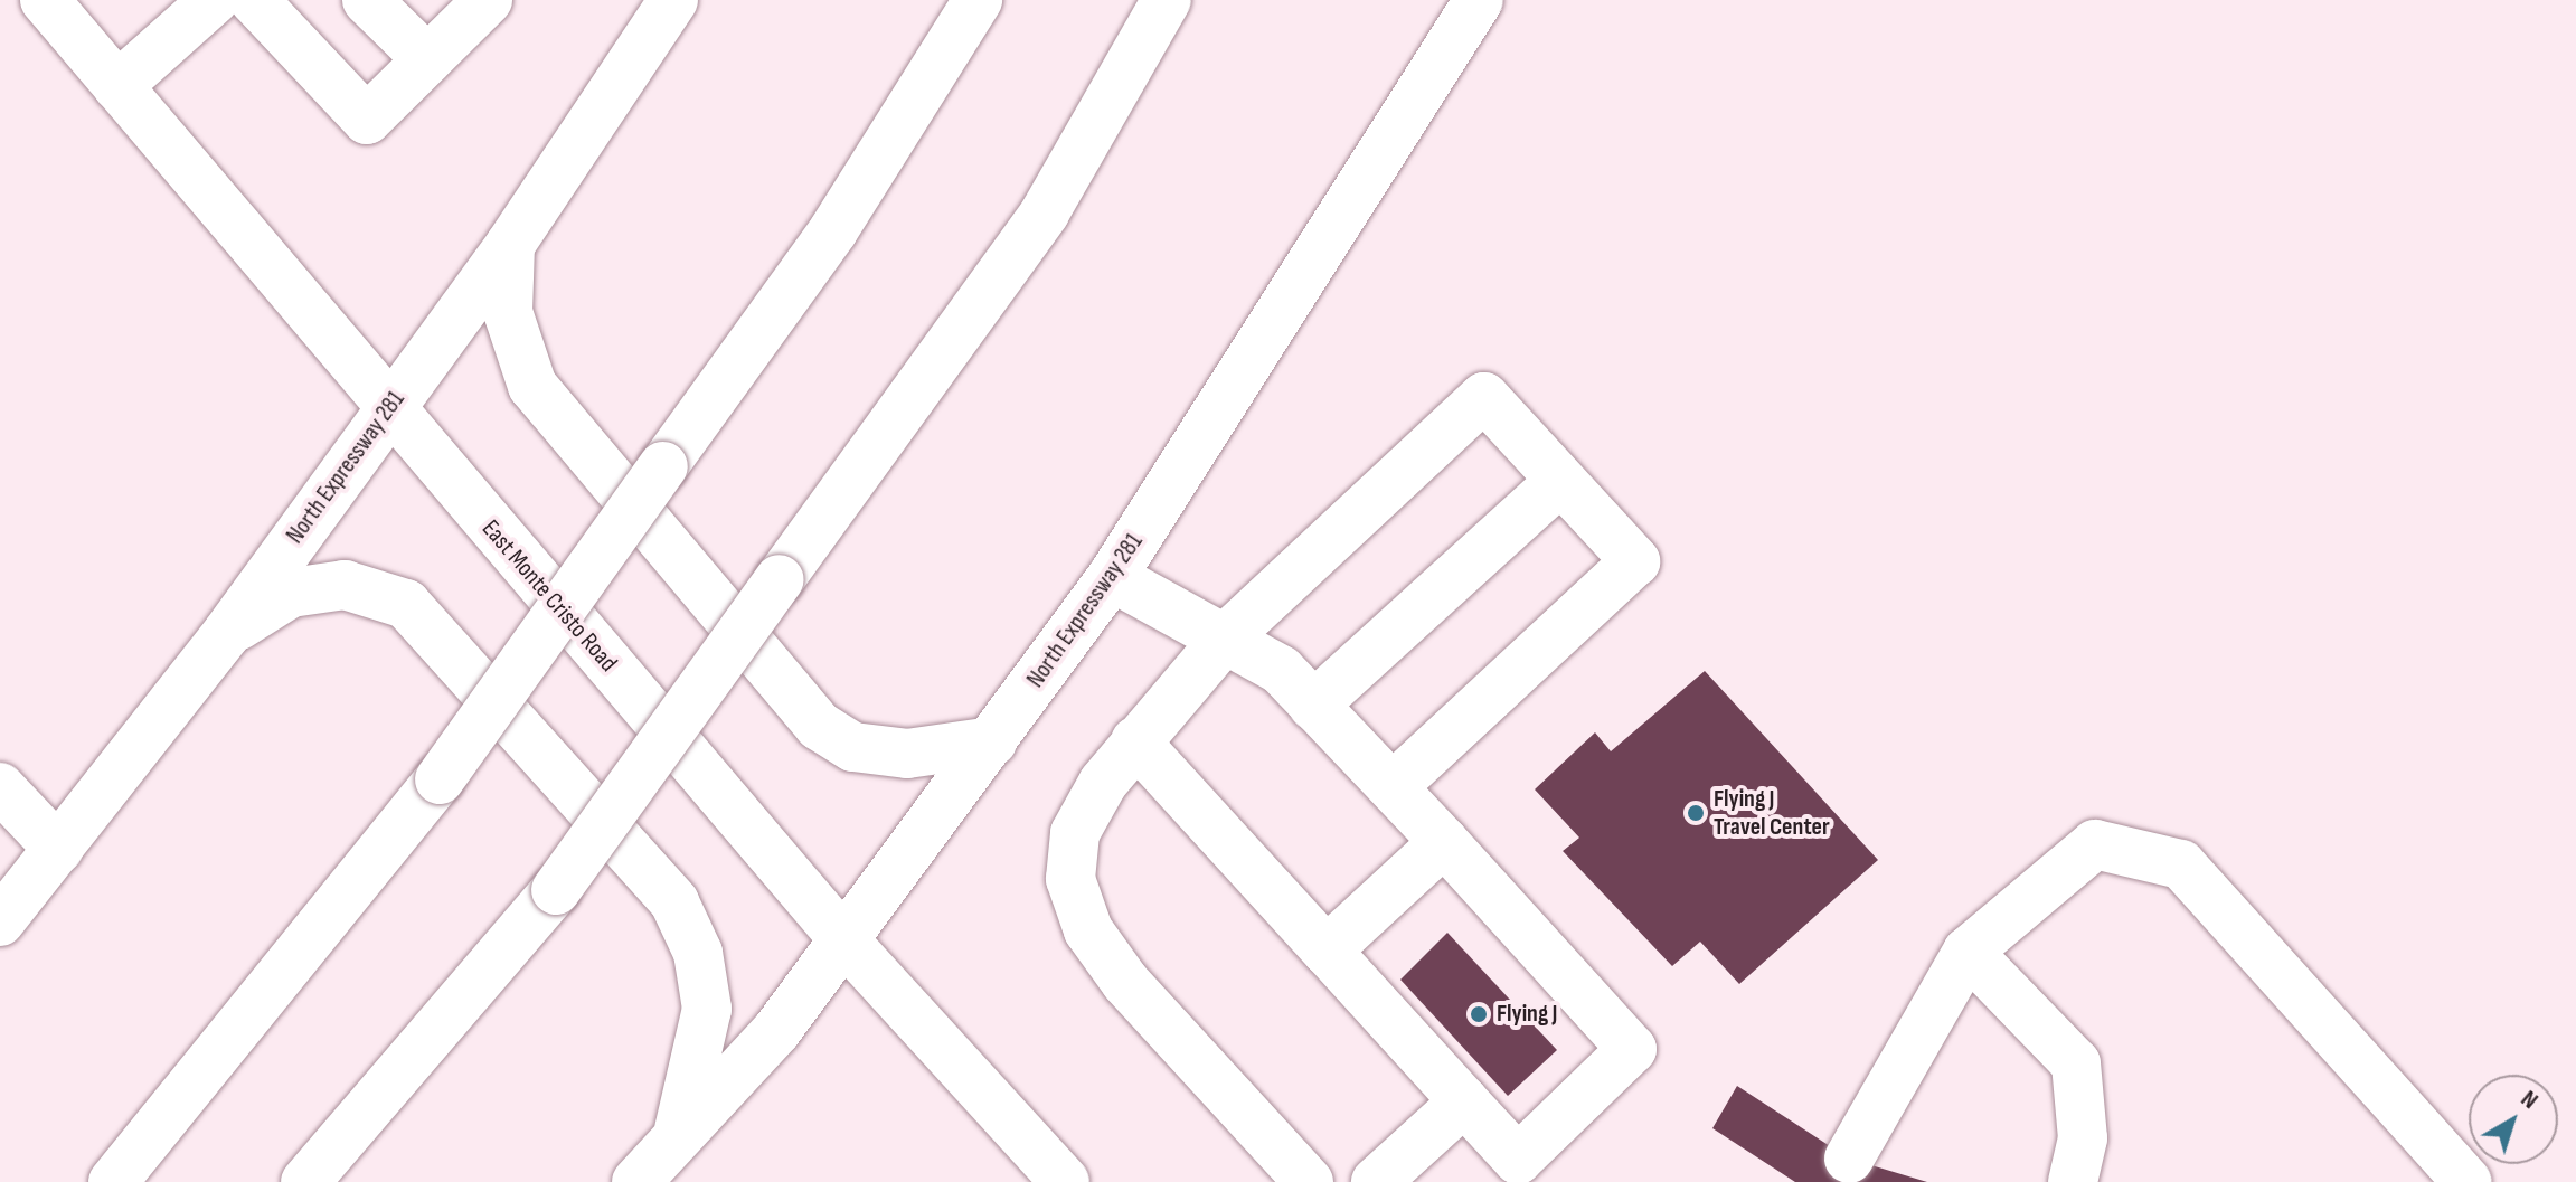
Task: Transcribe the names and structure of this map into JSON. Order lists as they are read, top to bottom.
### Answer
{
  "streets": {
    "main road": ["North Expressway 281", "East Monte Cristo Road"]
  },
  "crossings": [
    ["North Expressway 281", "East Monte Cristo Road"]
  ],
  "places": ["Flying J Travel Center", "Flying J"],
  "north": "top right"
}
